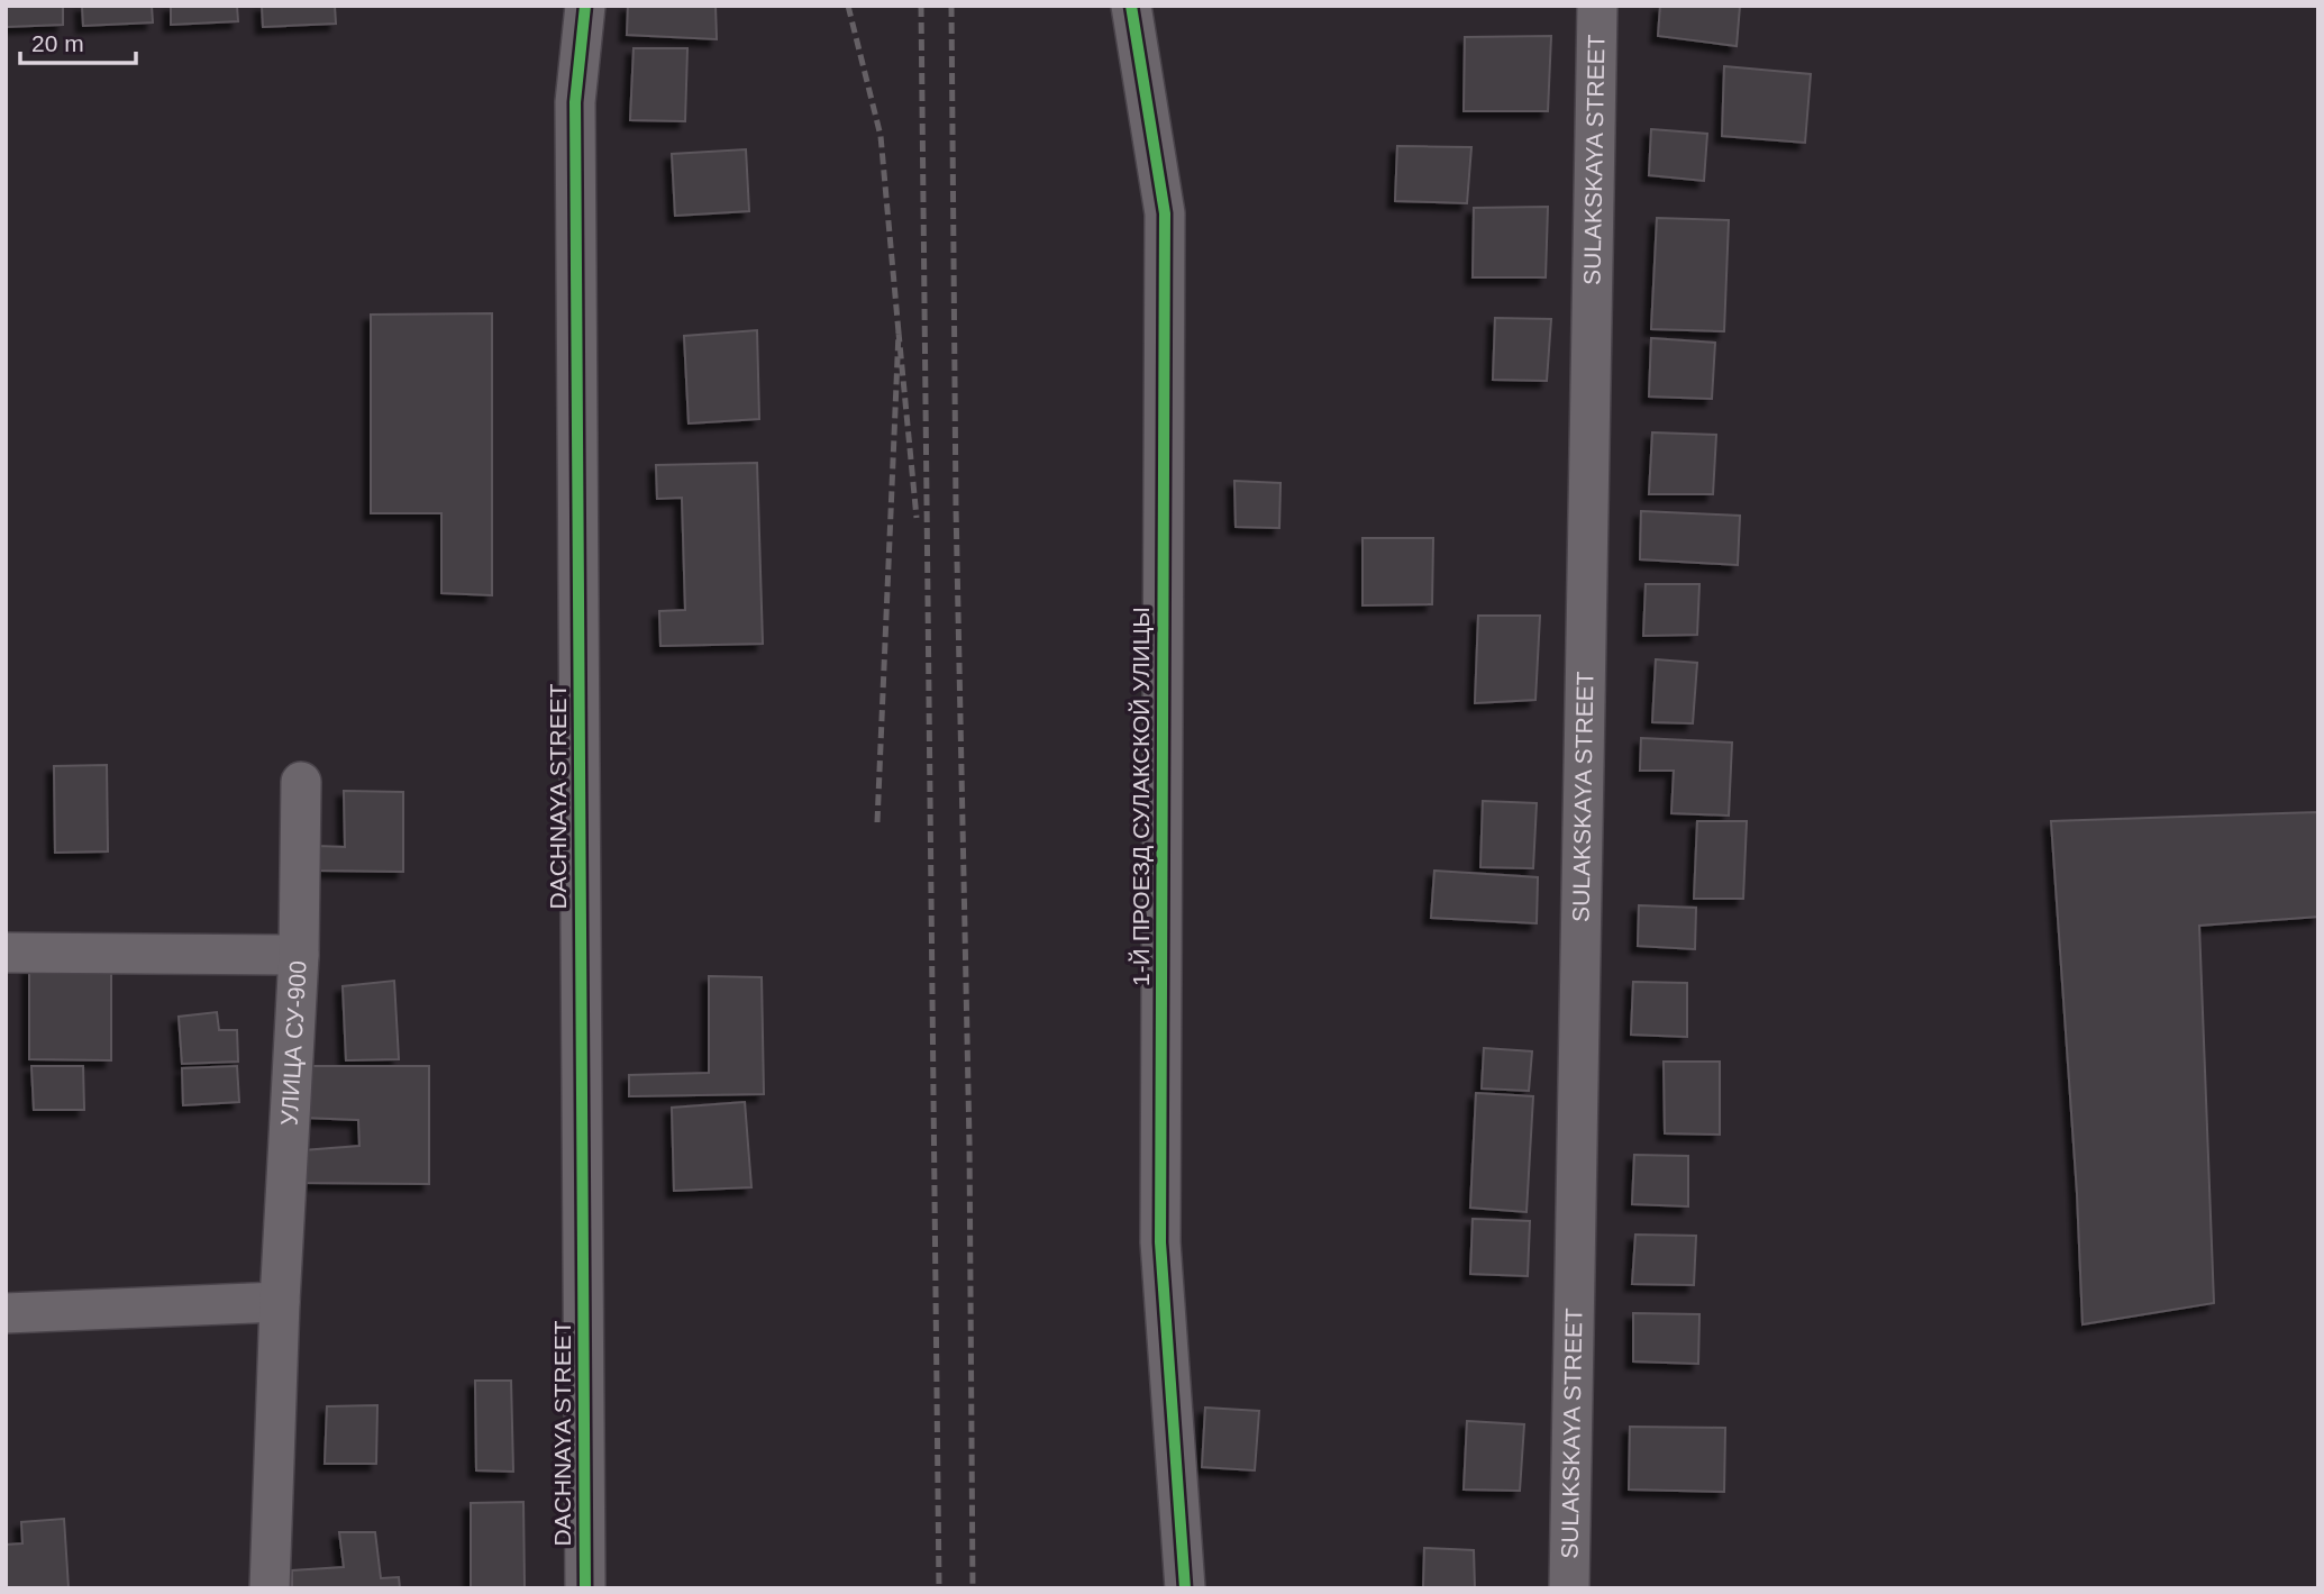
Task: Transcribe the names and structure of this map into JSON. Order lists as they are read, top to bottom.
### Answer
{
  "streets": {
    "street": [
      "SULAKSKAYA STREET",
      "DACHNAYA STREET",
      "1-Й ПРОЕЗД СУЛАКСКОЙ УЛИЦЫ",
      "УЛИЦА СУ-900"
    ]
  },
  "scale_bar": "20 m"
}
